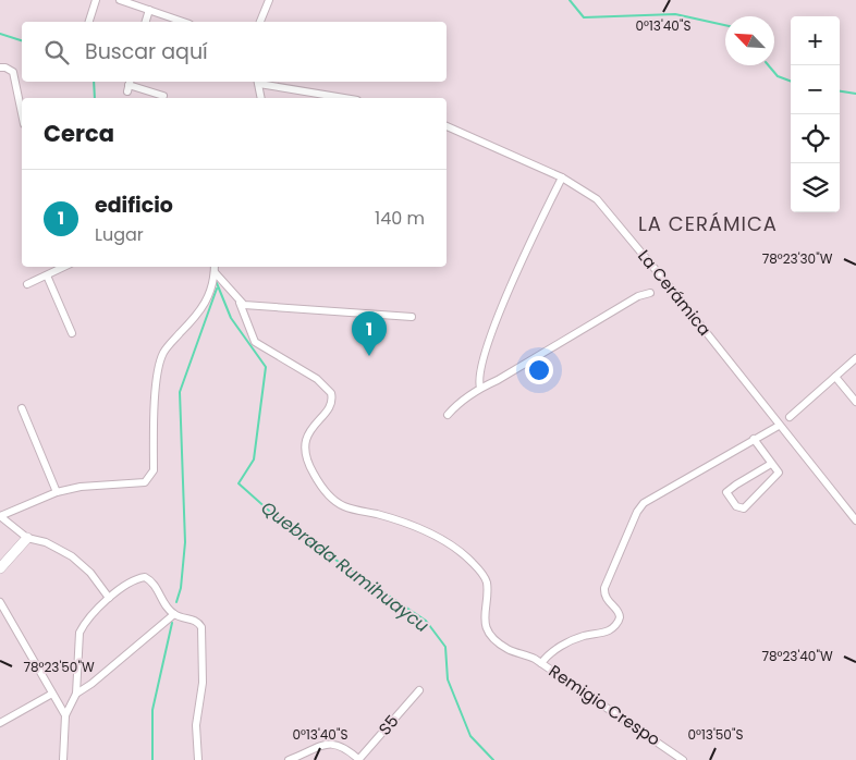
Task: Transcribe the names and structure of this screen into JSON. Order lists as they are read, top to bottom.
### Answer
{
  "streets": {
    "street": ["La Cerámica", "Remigio Crespo", "S5"]
  },
  "crossings": [
    ["La Cerámica", "Remigio Crespo"]
  ],
  "districts": ["LA CERÁMICA"],
  "water": ["Quebrada Rumihuaycu"],
  "north": "top left",
  "page": {
    "map_buttons": ["+", "−"],
    "search": "Buscar aquí",
    "heading": "Cerca",
    "list": [
      {
        "mark": "1",
        "name": "edificio",
        "note": "Lugar",
        "value": "140 m"
      }
    ],
    "pins": "1"
  },
  "coordinates": [
    "0°13'40\"S",
    "78°23'30\"W",
    "78°23'40\"W",
    "78°23'50\"W",
    "0°13'50\"S"
  ]
}
